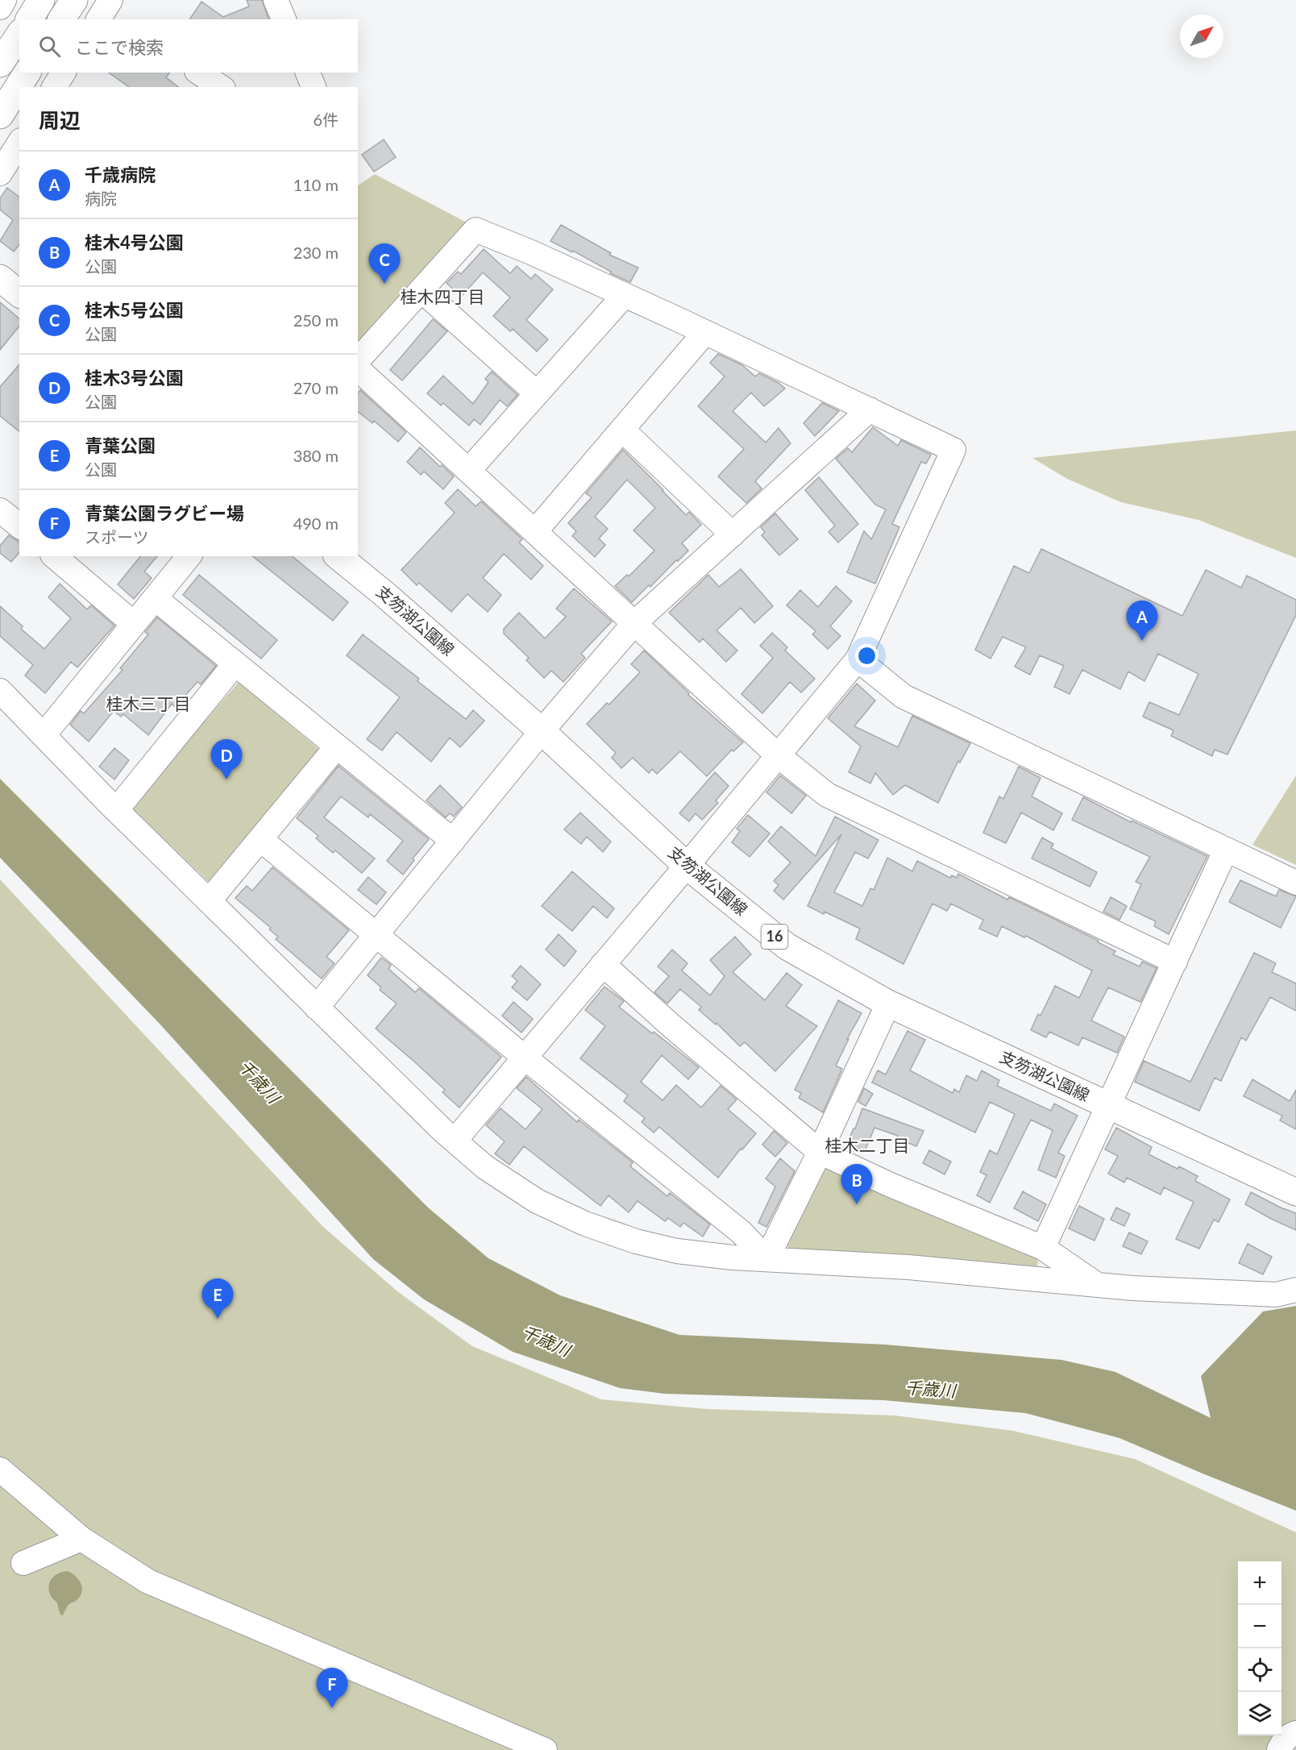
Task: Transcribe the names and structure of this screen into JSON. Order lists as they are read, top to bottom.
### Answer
{
  "streets": {
    "main road": ["支笏湖公園線", "16"]
  },
  "districts": ["桂木四丁目", "桂木三丁目", "桂木二丁目"],
  "water": ["千歳川"],
  "north": "top right",
  "page": {
    "search": "ここで検索",
    "heading": ["周辺", "6件"],
    "list": [
      {
        "mark": "A",
        "name": "千歳病院",
        "note": "病院",
        "value": "110 m"
      },
      {
        "mark": "B",
        "name": "桂木4号公園",
        "note": "公園",
        "value": "230 m"
      },
      {
        "mark": "C",
        "name": "桂木5号公園",
        "note": "公園",
        "value": "250 m"
      },
      {
        "mark": "D",
        "name": "桂木3号公園",
        "note": "公園",
        "value": "270 m"
      },
      {
        "mark": "E",
        "name": "青葉公園",
        "note": "公園",
        "value": "380 m"
      },
      {
        "mark": "F",
        "name": "青葉公園ラグビー場",
        "note": "スポーツ",
        "value": "490 m"
      }
    ],
    "pins": [
      "C",
      "A",
      "D",
      "B",
      "E",
      "F"
    ],
    "map_buttons": ["+", "−"]
  }
}
